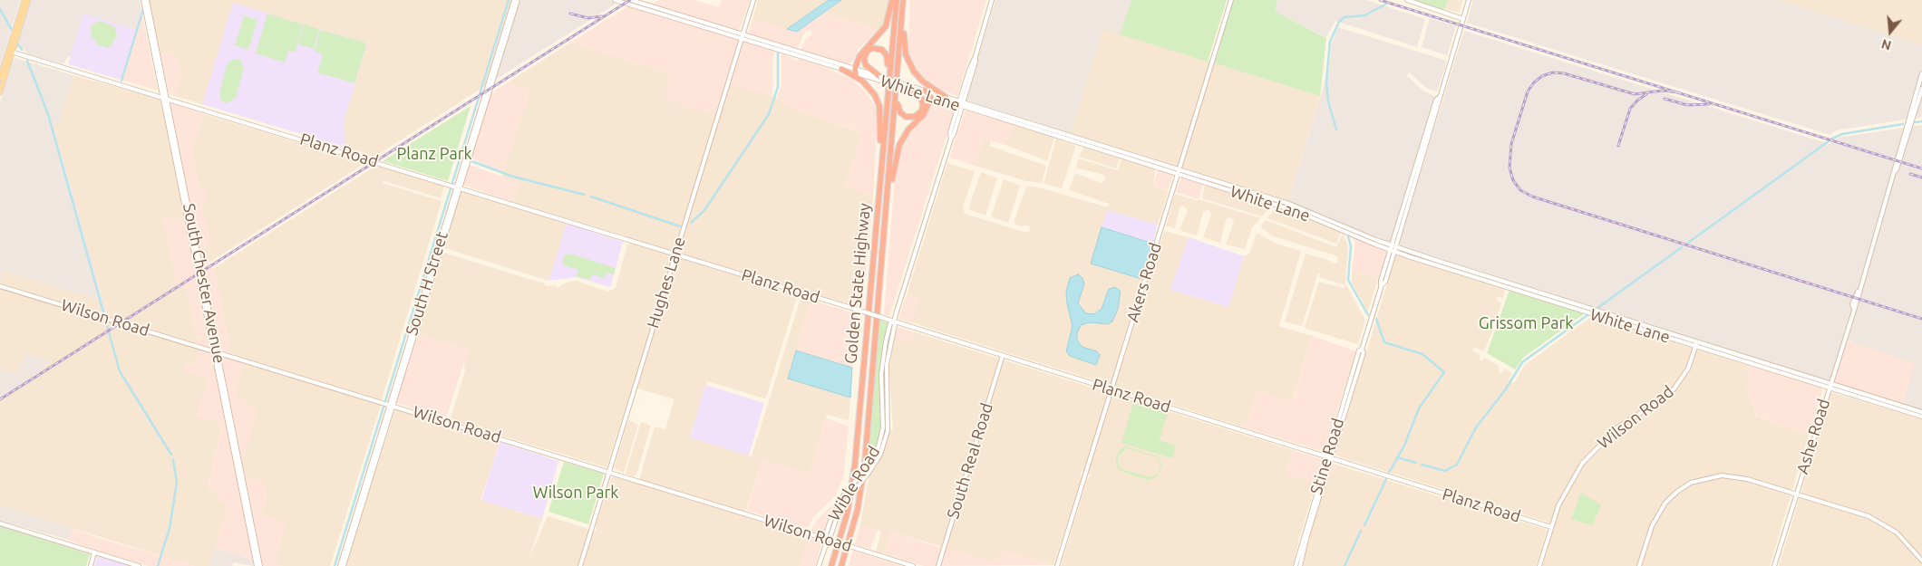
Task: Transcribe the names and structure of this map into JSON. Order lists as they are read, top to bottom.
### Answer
{
  "streets": {
    "highway": ["Golden State Highway"],
    "street": [
      "White Lane",
      "Planz Road",
      "Hughes Lane",
      "Akers Road",
      "South Chester Avenue",
      "South H Street",
      "Wilson Road",
      "Ashe Road",
      "Stine Road",
      "South Real Road",
      "Wible Road"
    ]
  },
  "crossings": [
    ["White Lane", "Hughes Lane"],
    ["White Lane", "Akers Road"],
    ["White Lane", "Wilson Road"],
    ["White Lane", "Ashe Road"],
    ["White Lane", "Stine Road"],
    ["White Lane", "Wible Road"],
    ["Planz Road", "Hughes Lane"],
    ["Planz Road", "Akers Road"],
    ["Planz Road", "South Chester Avenue"],
    ["Planz Road", "South H Street"],
    ["Planz Road", "Wilson Road"],
    ["Planz Road", "Stine Road"],
    ["Planz Road", "South Real Road"],
    ["Planz Road", "Wible Road"],
    ["Hughes Lane", "Wilson Road"],
    ["South Chester Avenue", "Wilson Road"],
    ["South H Street", "Wilson Road"],
    ["Wilson Road", "Wible Road"]
  ],
  "parks": ["Planz Park", "Grissom Park", "Wilson Park"],
  "north": "bottom"
}
